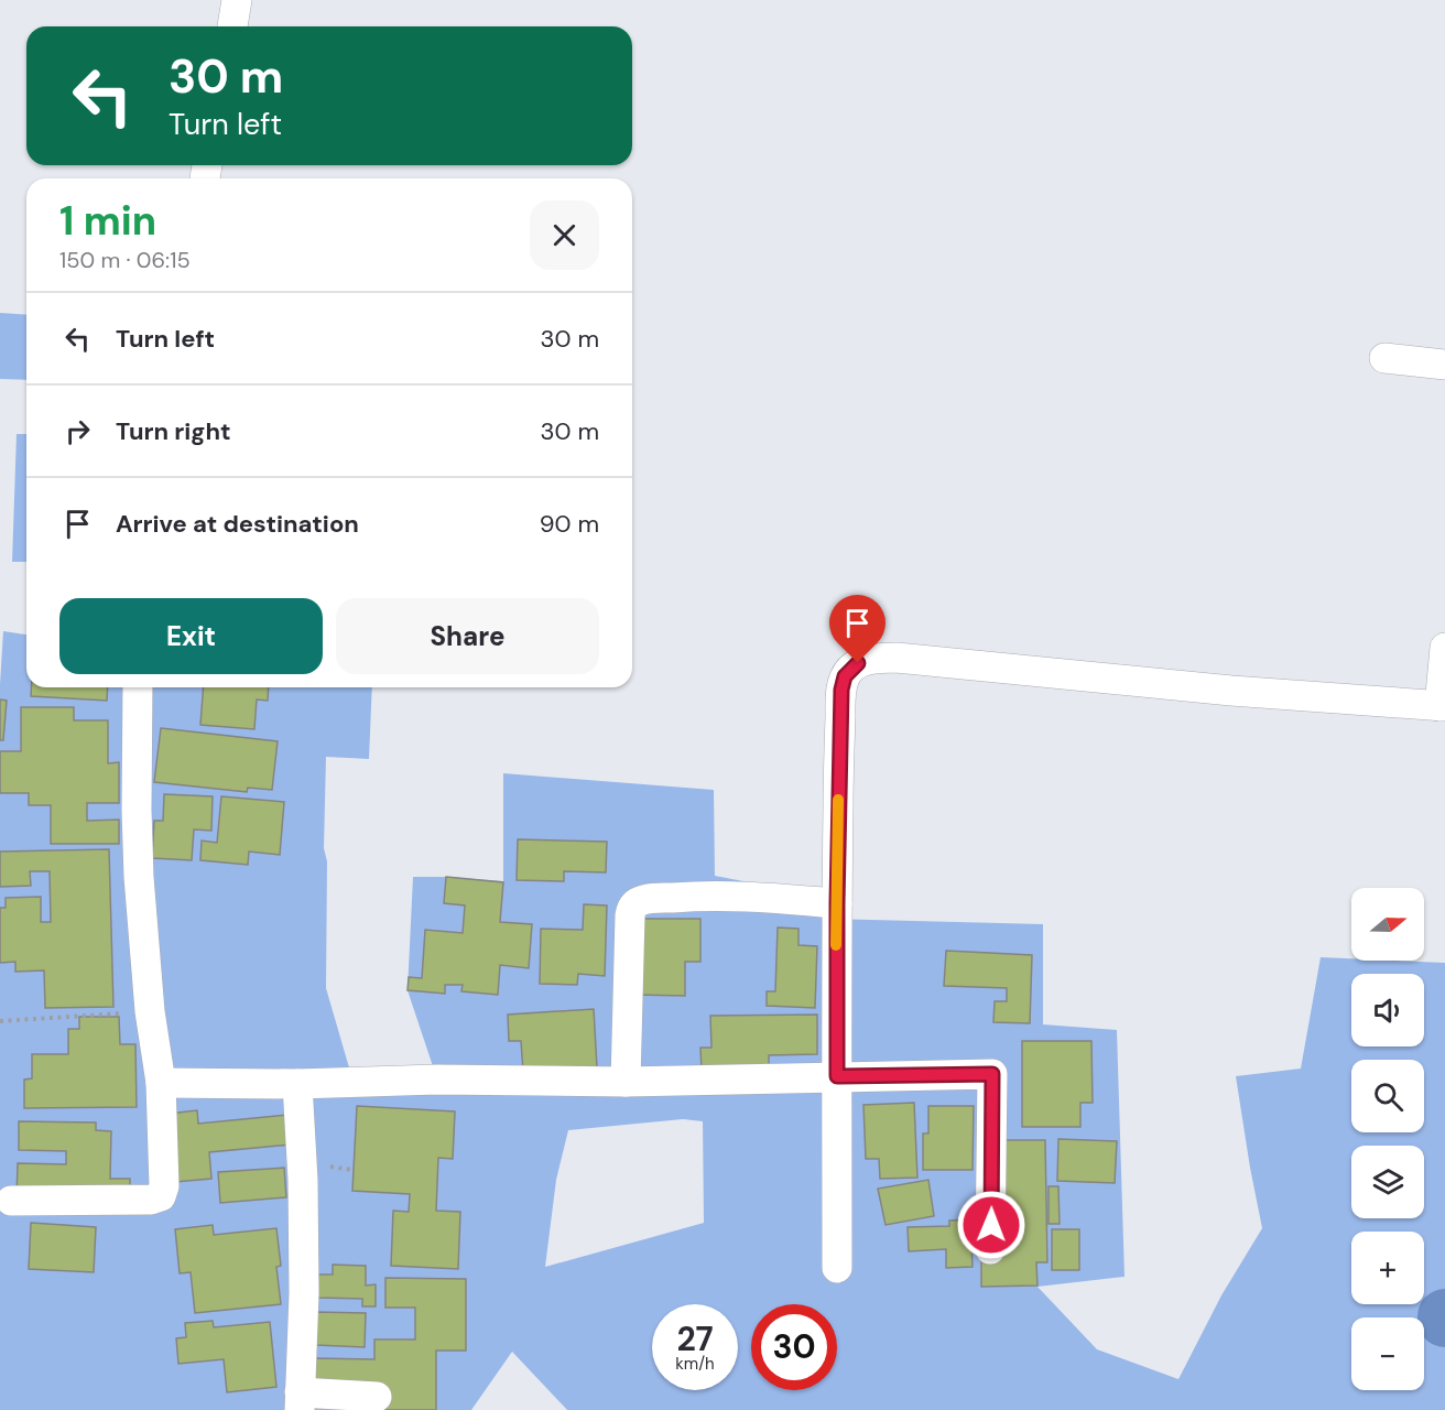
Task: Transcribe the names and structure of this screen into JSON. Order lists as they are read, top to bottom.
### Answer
{
  "north": "right",
  "page": {
    "turn": ["30 m", "Turn left"],
    "heading": ["1 min", "150 m · 06:15"],
    "list": [
      {
        "name": "Turn left",
        "value": "30 m"
      },
      {
        "name": "Turn right",
        "value": "30 m"
      },
      {
        "name": "Arrive at destination",
        "value": "90 m"
      }
    ],
    "buttons": ["Exit", "Share"],
    "map_buttons": ["+", "−"],
    "speed": "27 km/h",
    "limit": "30"
  }
}
